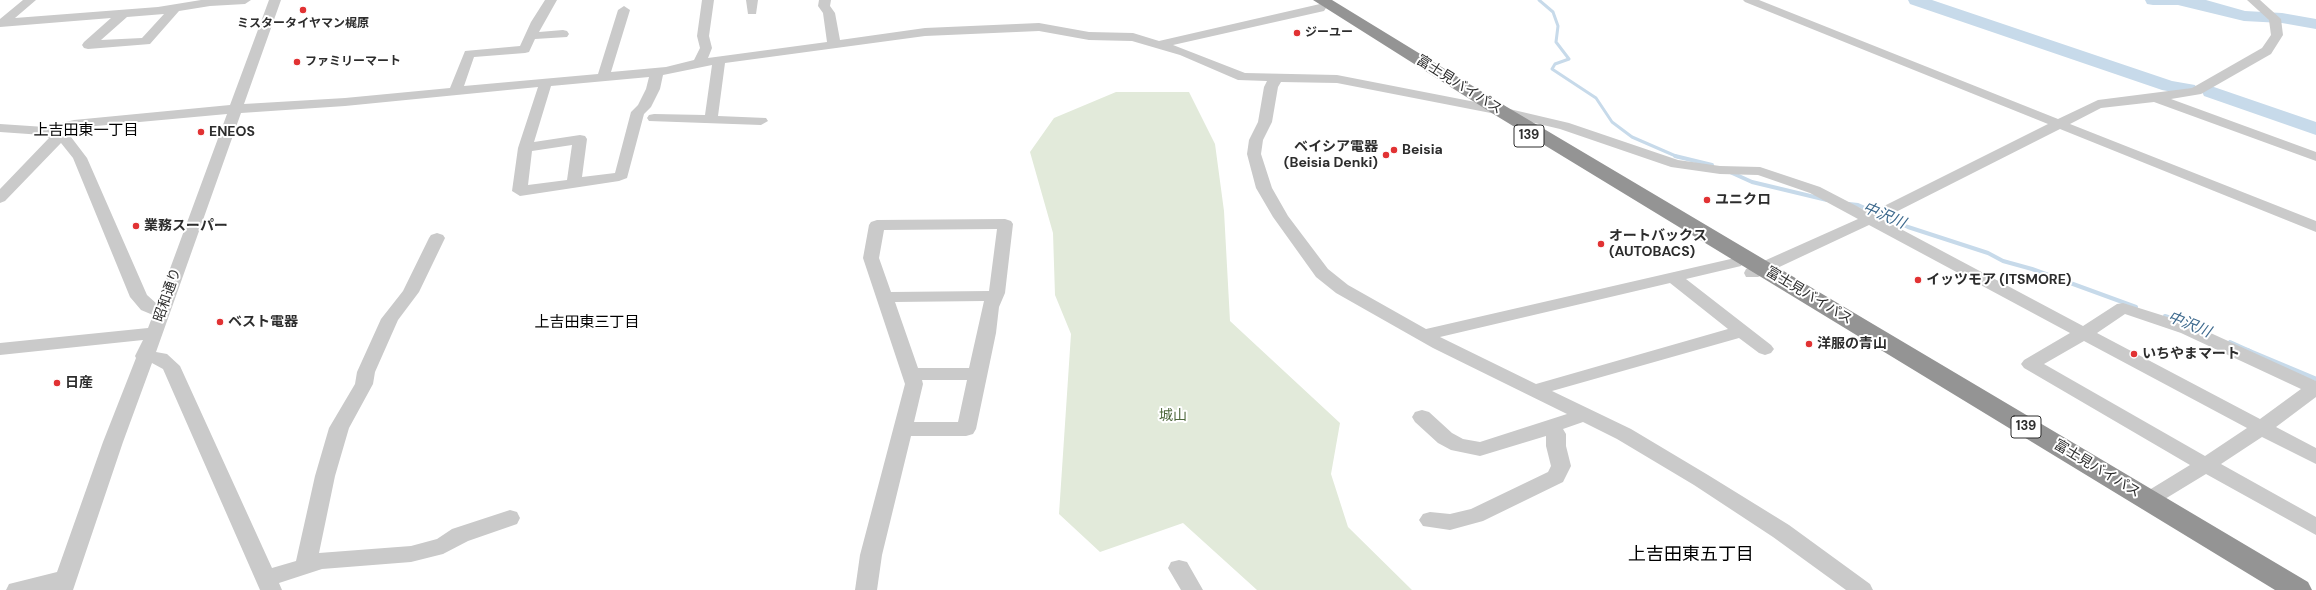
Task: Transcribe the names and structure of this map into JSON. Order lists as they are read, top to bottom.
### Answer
{
  "streets": {
    "highway": ["富士見バイパス", "139"],
    "street": ["昭和通り"]
  },
  "districts": ["上吉田東一丁目", "上吉田東三丁目", "上吉田東五丁目"],
  "water": ["中沢川"],
  "parks": ["城山"],
  "places": [
    "ミスタータイヤマン梶原",
    "ジーユー",
    "ファミリーマート",
    "ENEOS",
    "Beisia",
    "ベイシア電器 (Beisia Denki)",
    "ユニクロ",
    "業務スーパー",
    "オートバックス (AUTOBACS)",
    "イッツモア (ITSMORE)",
    "ベスト電器",
    "洋服の青山",
    "いちやまマート",
    "日産"
  ]
}
